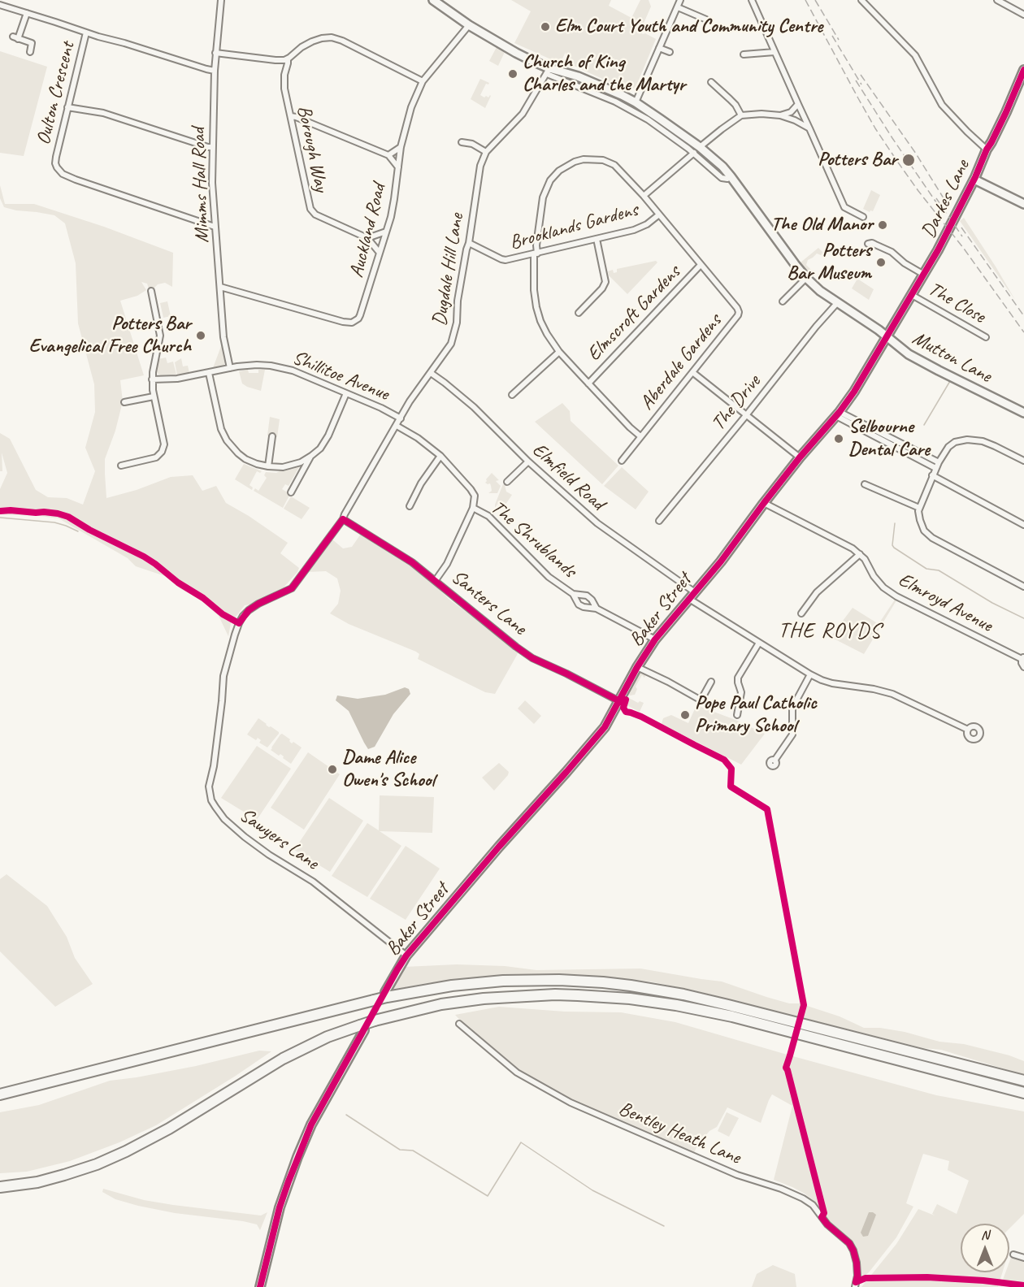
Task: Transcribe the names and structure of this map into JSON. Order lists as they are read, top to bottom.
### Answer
{
  "streets": {
    "street": [
      "Oulton Crescent",
      "Borough Way",
      "Mimms Hall Road",
      "Darkes Lane",
      "Brooklands Gardens",
      "Auckland Road",
      "Dugdale Hill Lane",
      "The Close",
      "Elmscroft Gardens",
      "Mutton Lane",
      "Aberdale Gardens",
      "Shillitoe Avenue",
      "The Drive",
      "Elmfield Road",
      "The Shrublands",
      "Santers Lane",
      "Elmroyd Avenue",
      "Baker Street",
      "Sawyers Lane",
      "Bentley Heath Lane"
    ]
  },
  "crossings": [
    ["Oulton Crescent", "Mimms Hall Road"],
    ["Borough Way", "Auckland Road"],
    ["Mimms Hall Road", "Auckland Road"],
    ["Mimms Hall Road", "Shillitoe Avenue"],
    ["Darkes Lane", "The Close"],
    ["Darkes Lane", "Mutton Lane"],
    ["Darkes Lane", "Baker Street"],
    ["Brooklands Gardens", "Dugdale Hill Lane"],
    ["Brooklands Gardens", "Aberdale Gardens"],
    ["Auckland Road", "Mutton Lane"],
    ["Dugdale Hill Lane", "Mutton Lane"],
    ["Dugdale Hill Lane", "Shillitoe Avenue"],
    ["Dugdale Hill Lane", "Elmfield Road"],
    ["Dugdale Hill Lane", "Santers Lane"],
    ["Dugdale Hill Lane", "Sawyers Lane"],
    ["Elmscroft Gardens", "Aberdale Gardens"],
    ["Mutton Lane", "The Drive"],
    ["Mutton Lane", "Baker Street"],
    ["Elmfield Road", "Baker Street"],
    ["The Shrublands", "Baker Street"],
    ["Santers Lane", "Baker Street"],
    ["Elmroyd Avenue", "Baker Street"],
    ["Baker Street", "Sawyers Lane"]
  ],
  "districts": ["THE ROYDS"],
  "places": [
    "Elm Court Youth and Community Centre",
    "Church of King Charles and the Martyr",
    "Potters Bar",
    "The Old Manor",
    "Potters Bar Museum",
    "Potters Bar Evangelical Free Church",
    "Selbourne Dental Care",
    "Pope Paul Catholic Primary School",
    "Dame Alice Owen's School"
  ],
  "north": "top"
}
